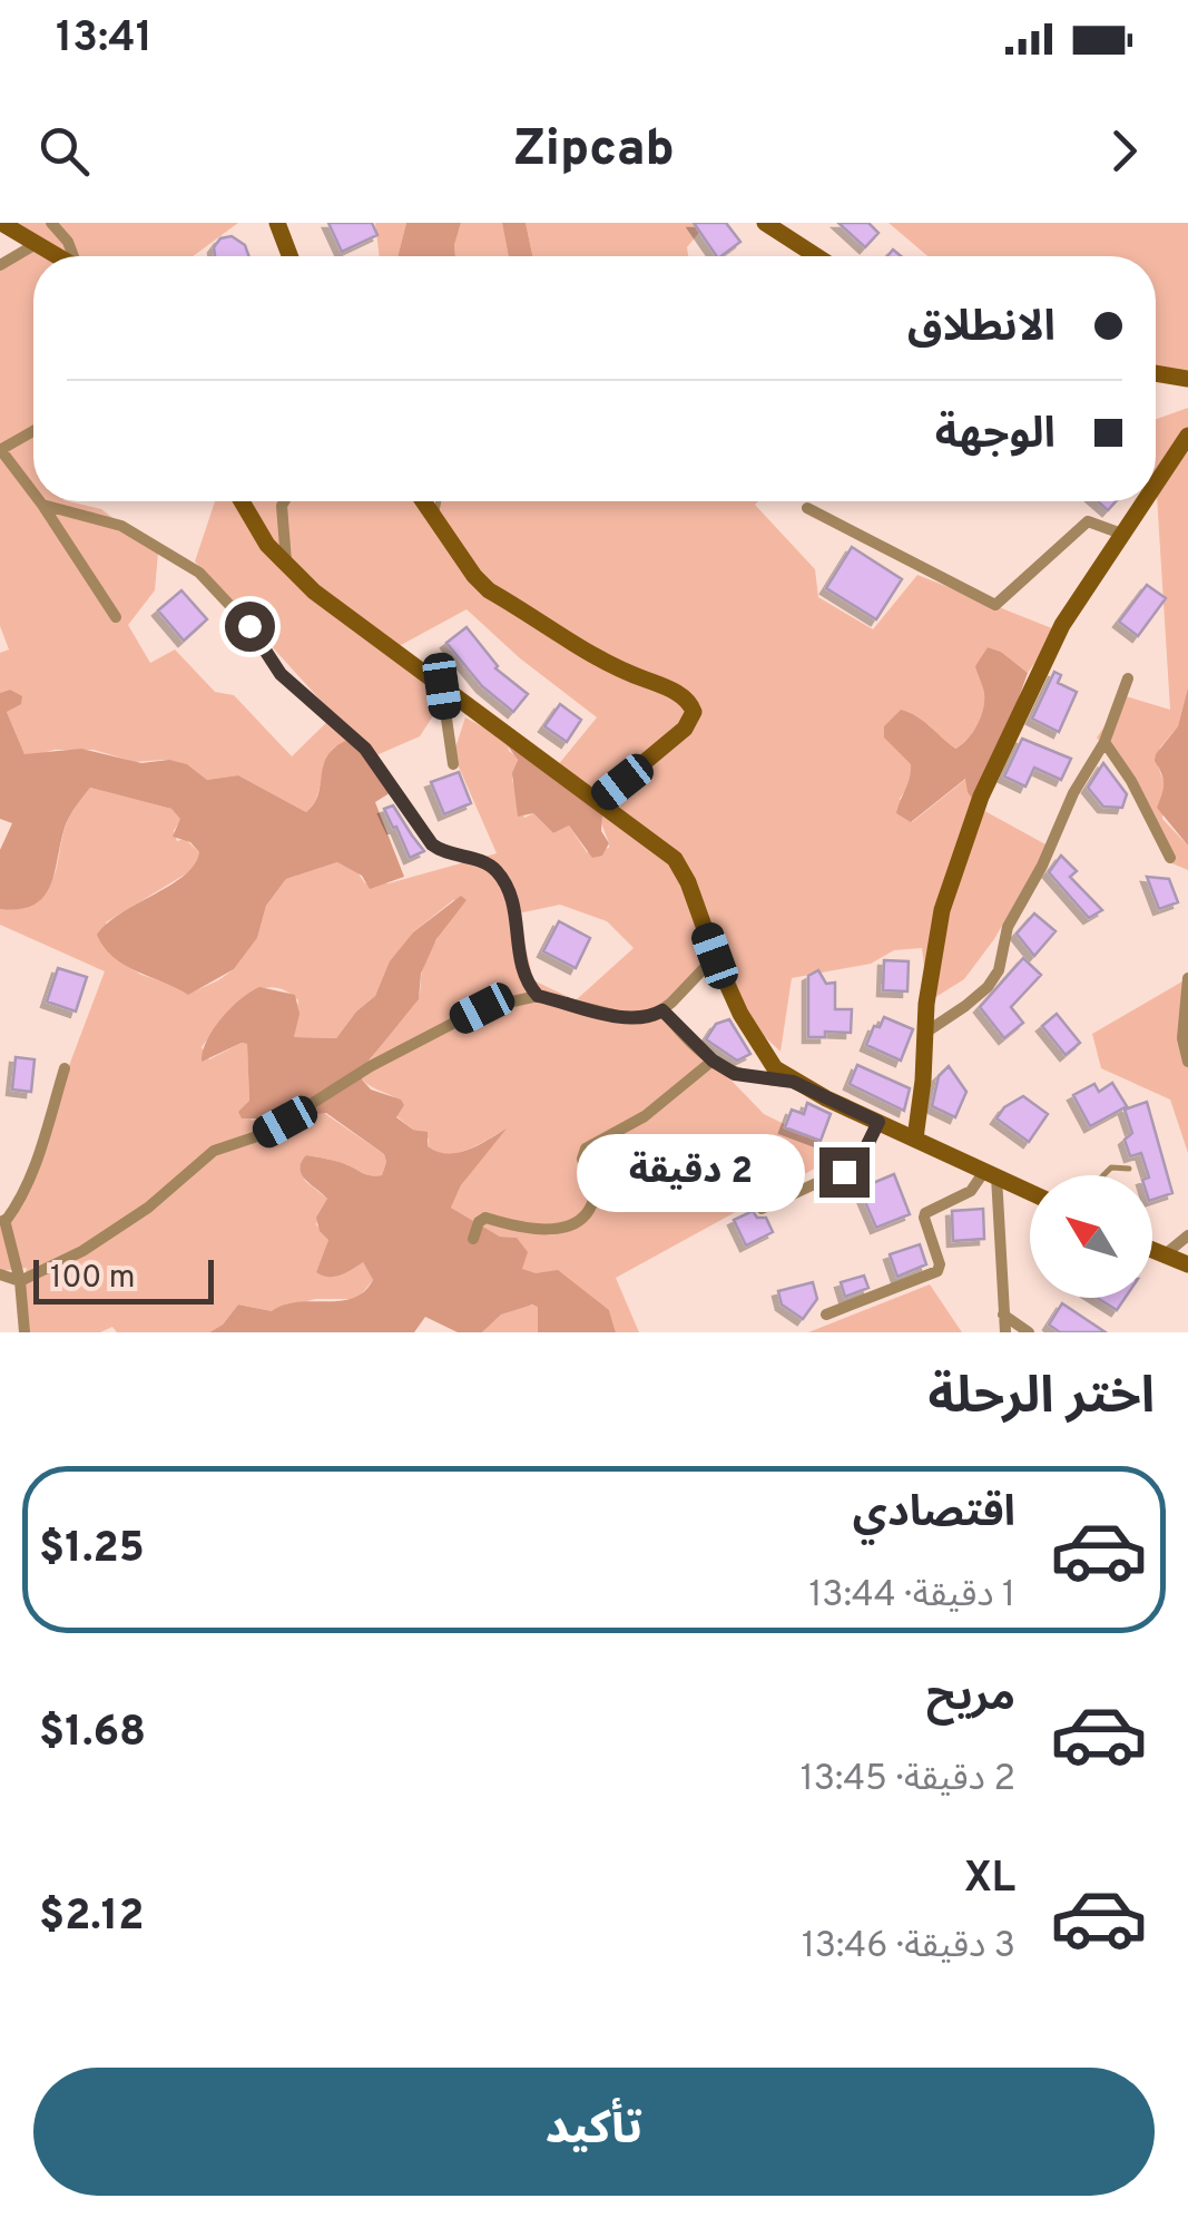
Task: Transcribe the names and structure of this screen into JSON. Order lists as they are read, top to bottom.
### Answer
{
  "scale_bar": "100 m",
  "north": "top left",
  "page": {
    "status": "13:41",
    "header": "Zipcab",
    "banner": ["الانطلاق", "الوجهة"],
    "bubble": "2 دقيقة",
    "scale": "100 m",
    "heading": "اختر الرحلة",
    "list": [
      {
        "name": "اقتصادي",
        "note": "1 دقيقة · 13:44",
        "value": "$1.25"
      },
      {
        "name": "مريح",
        "note": "2 دقيقة · 13:45",
        "value": "$1.68"
      },
      {
        "name": "XL",
        "note": "3 دقيقة · 13:46",
        "value": "$2.12"
      }
    ],
    "buttons": "تأكيد"
  }
}
